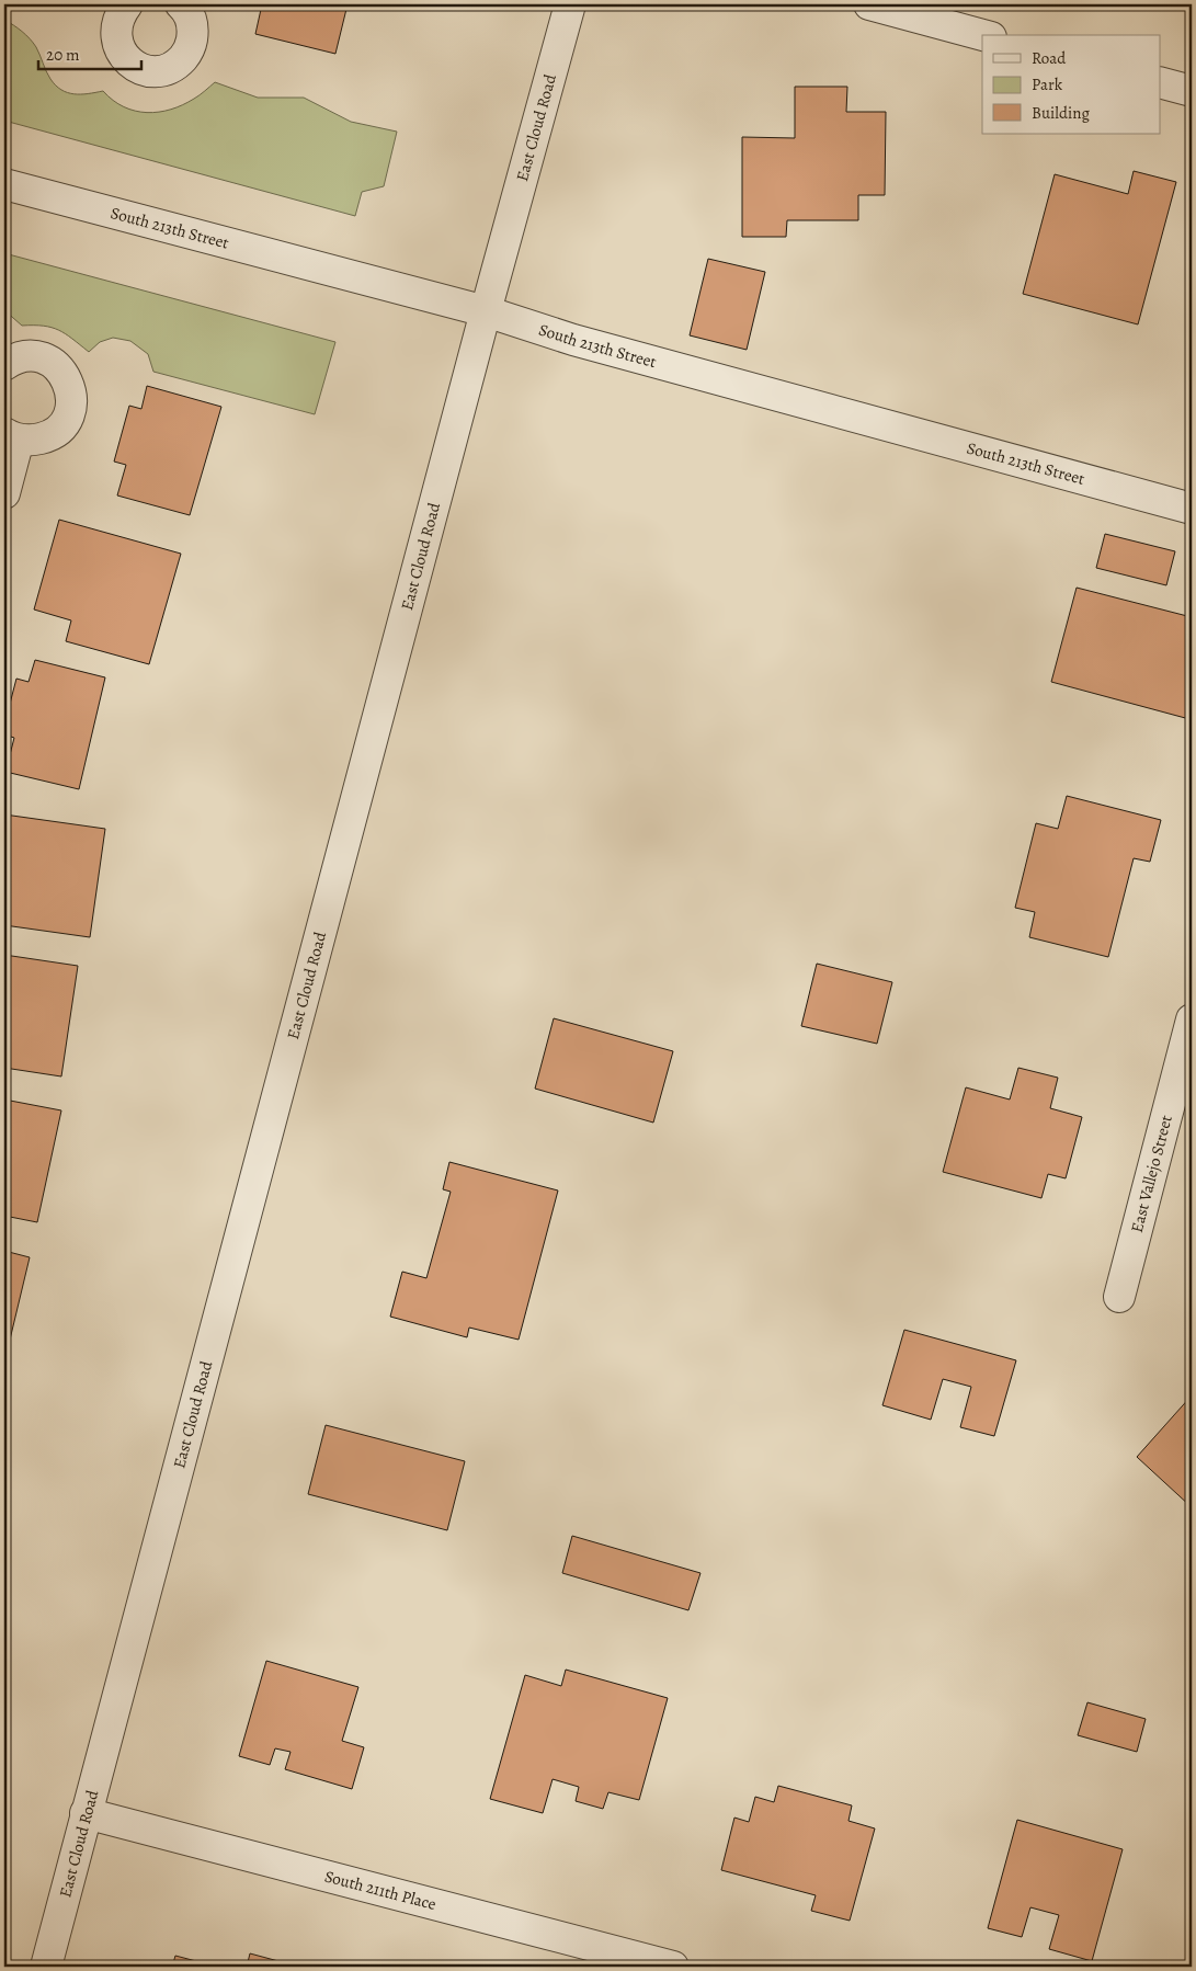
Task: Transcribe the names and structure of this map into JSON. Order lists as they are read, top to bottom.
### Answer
{
  "streets": {
    "street": [
      "East Cloud Road",
      "South 213th Street",
      "East Vallejo Street",
      "South 211th Place"
    ]
  },
  "crossings": [
    ["East Cloud Road", "South 213th Street"],
    ["East Cloud Road", "South 211th Place"]
  ],
  "legend": ["Road", "Park", "Building"],
  "scale_bar": "20 m"
}
